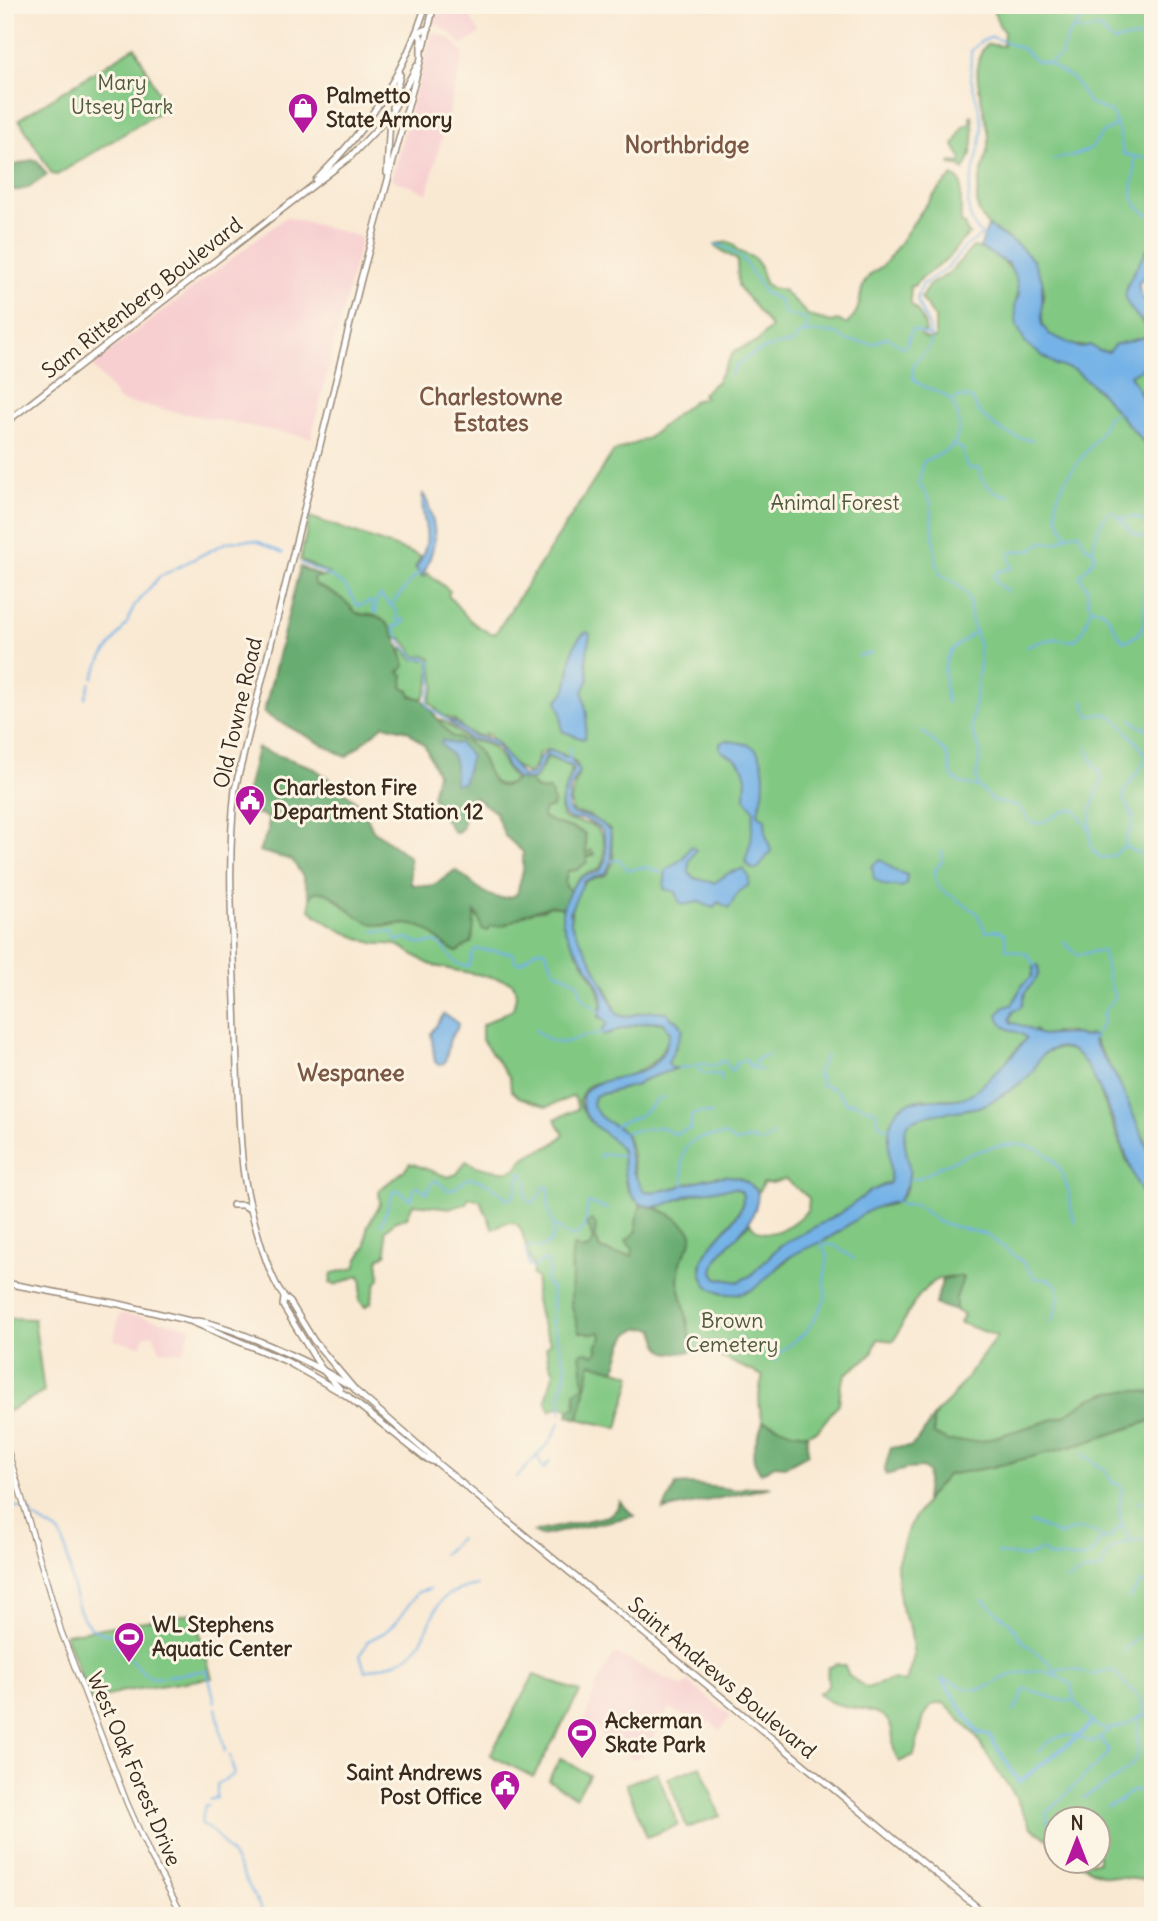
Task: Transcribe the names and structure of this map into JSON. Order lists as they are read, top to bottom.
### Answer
{
  "streets": {
    "main road": [
      "Sam Rittenberg Boulevard",
      "Old Towne Road",
      "Saint Andrews Boulevard",
      "West Oak Forest Drive"
    ]
  },
  "crossings": [
    ["Sam Rittenberg Boulevard", "Old Towne Road"],
    ["Old Towne Road", "Saint Andrews Boulevard"]
  ],
  "districts": ["Northbridge", "Charlestowne Estates", "Wespanee"],
  "parks": ["Mary Utsey Park", "Animal Forest", "Brown Cemetery"],
  "places": {
    "shop": ["Palmetto State Armory"],
    "public building": ["Charleston Fire Department Station 12", "Saint Andrews Post Office"],
    "sports": ["WL Stephens Aquatic Center", "Ackerman Skate Park"]
  },
  "north": "top"
}
